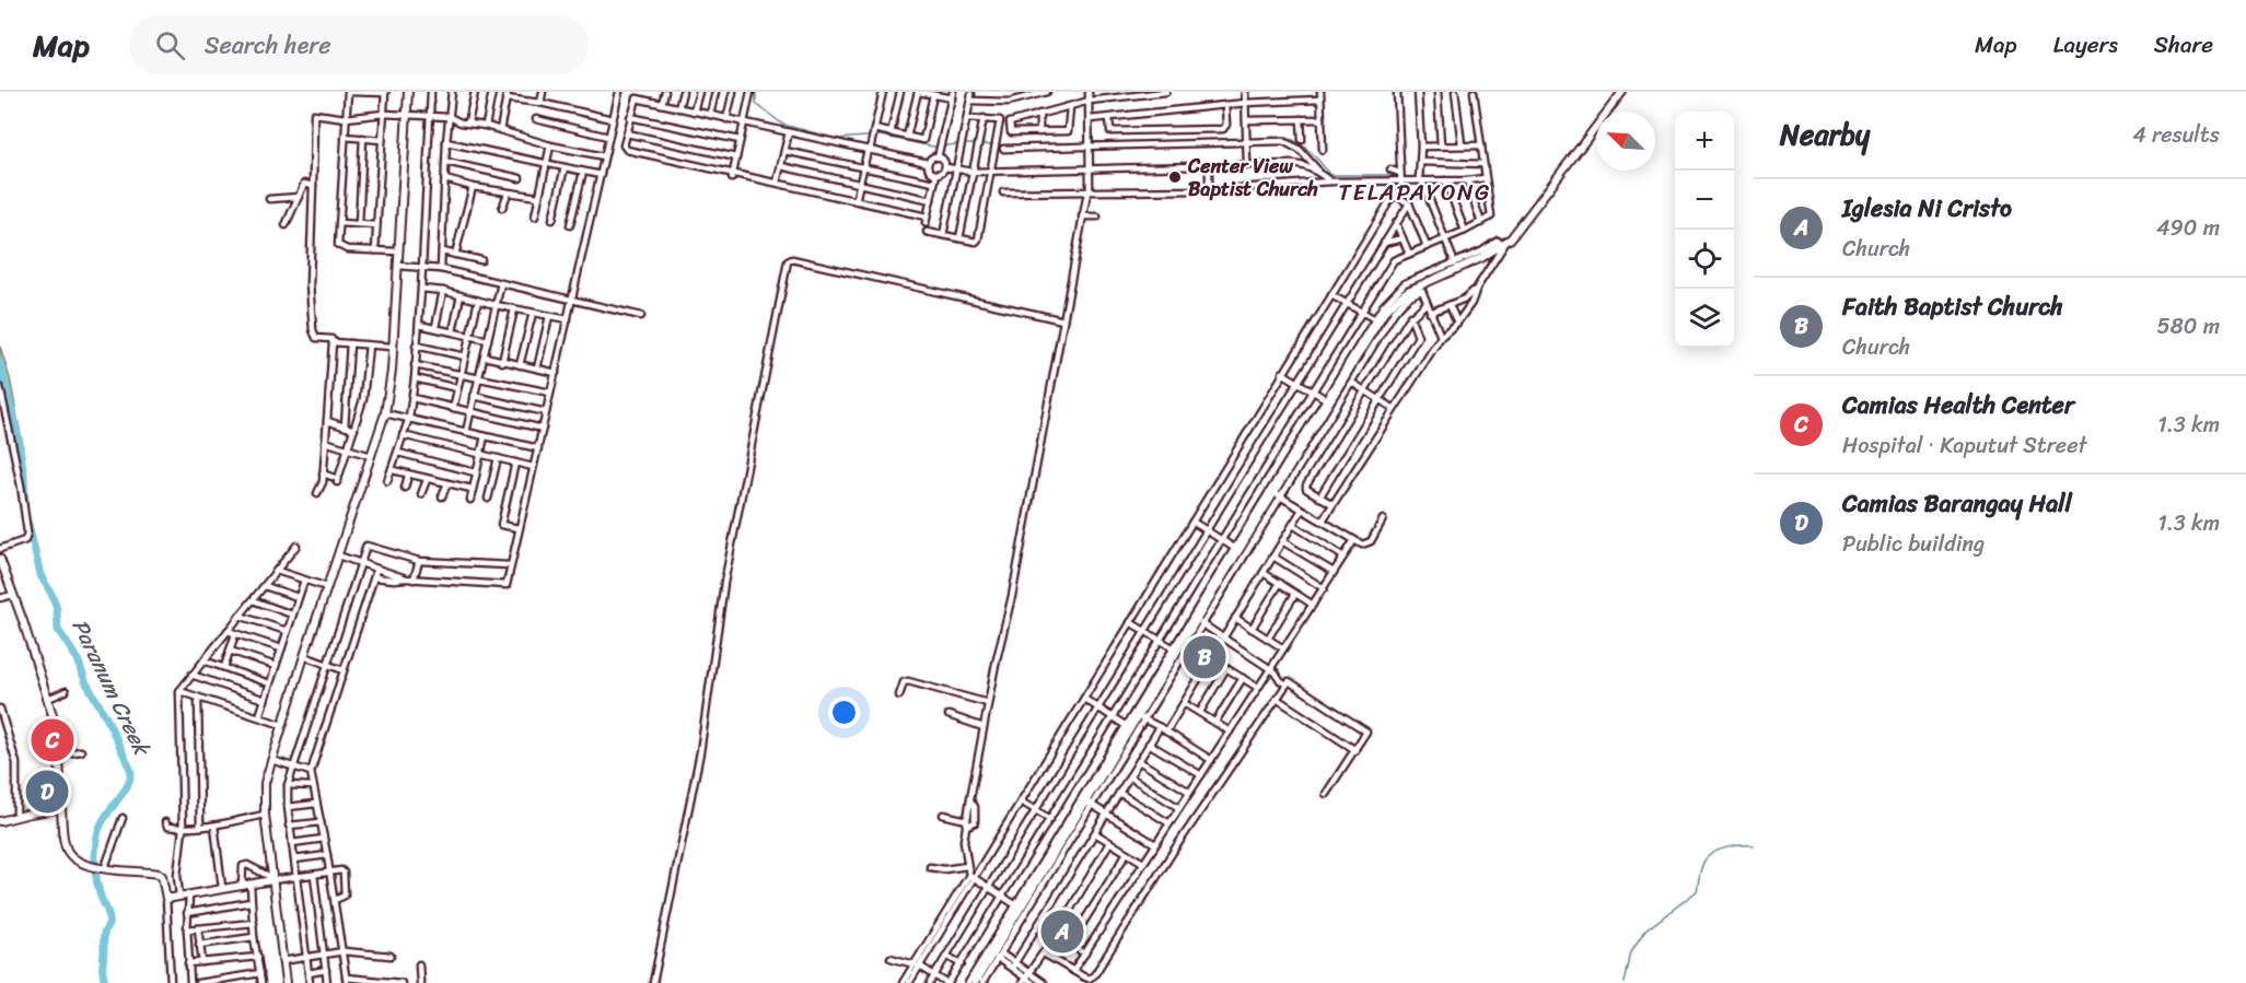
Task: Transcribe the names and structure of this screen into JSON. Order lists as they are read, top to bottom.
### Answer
{
  "districts": ["TELAPAYONG"],
  "water": ["Paranum Creek"],
  "places": ["Center View Baptist Church"],
  "north": "top left",
  "page": {
    "header": "Map",
    "search": "Search here",
    "nav": ["Map", "Layers", "Share"],
    "heading": ["Nearby", "4 results"],
    "map_buttons": ["+", "−"],
    "list": [
      {
        "mark": "A",
        "name": "Iglesia Ni Cristo",
        "note": "Church",
        "value": "490 m"
      },
      {
        "mark": "B",
        "name": "Faith Baptist Church",
        "note": "Church",
        "value": "580 m"
      },
      {
        "mark": "C",
        "name": "Camias Health Center",
        "note": "Hospital · Kaputut Street",
        "value": "1.3 km"
      },
      {
        "mark": "D",
        "name": "Camias Barangay Hall",
        "note": "Public building",
        "value": "1.3 km"
      }
    ],
    "pins": [
      "B",
      "C",
      "D",
      "A"
    ]
  }
}
